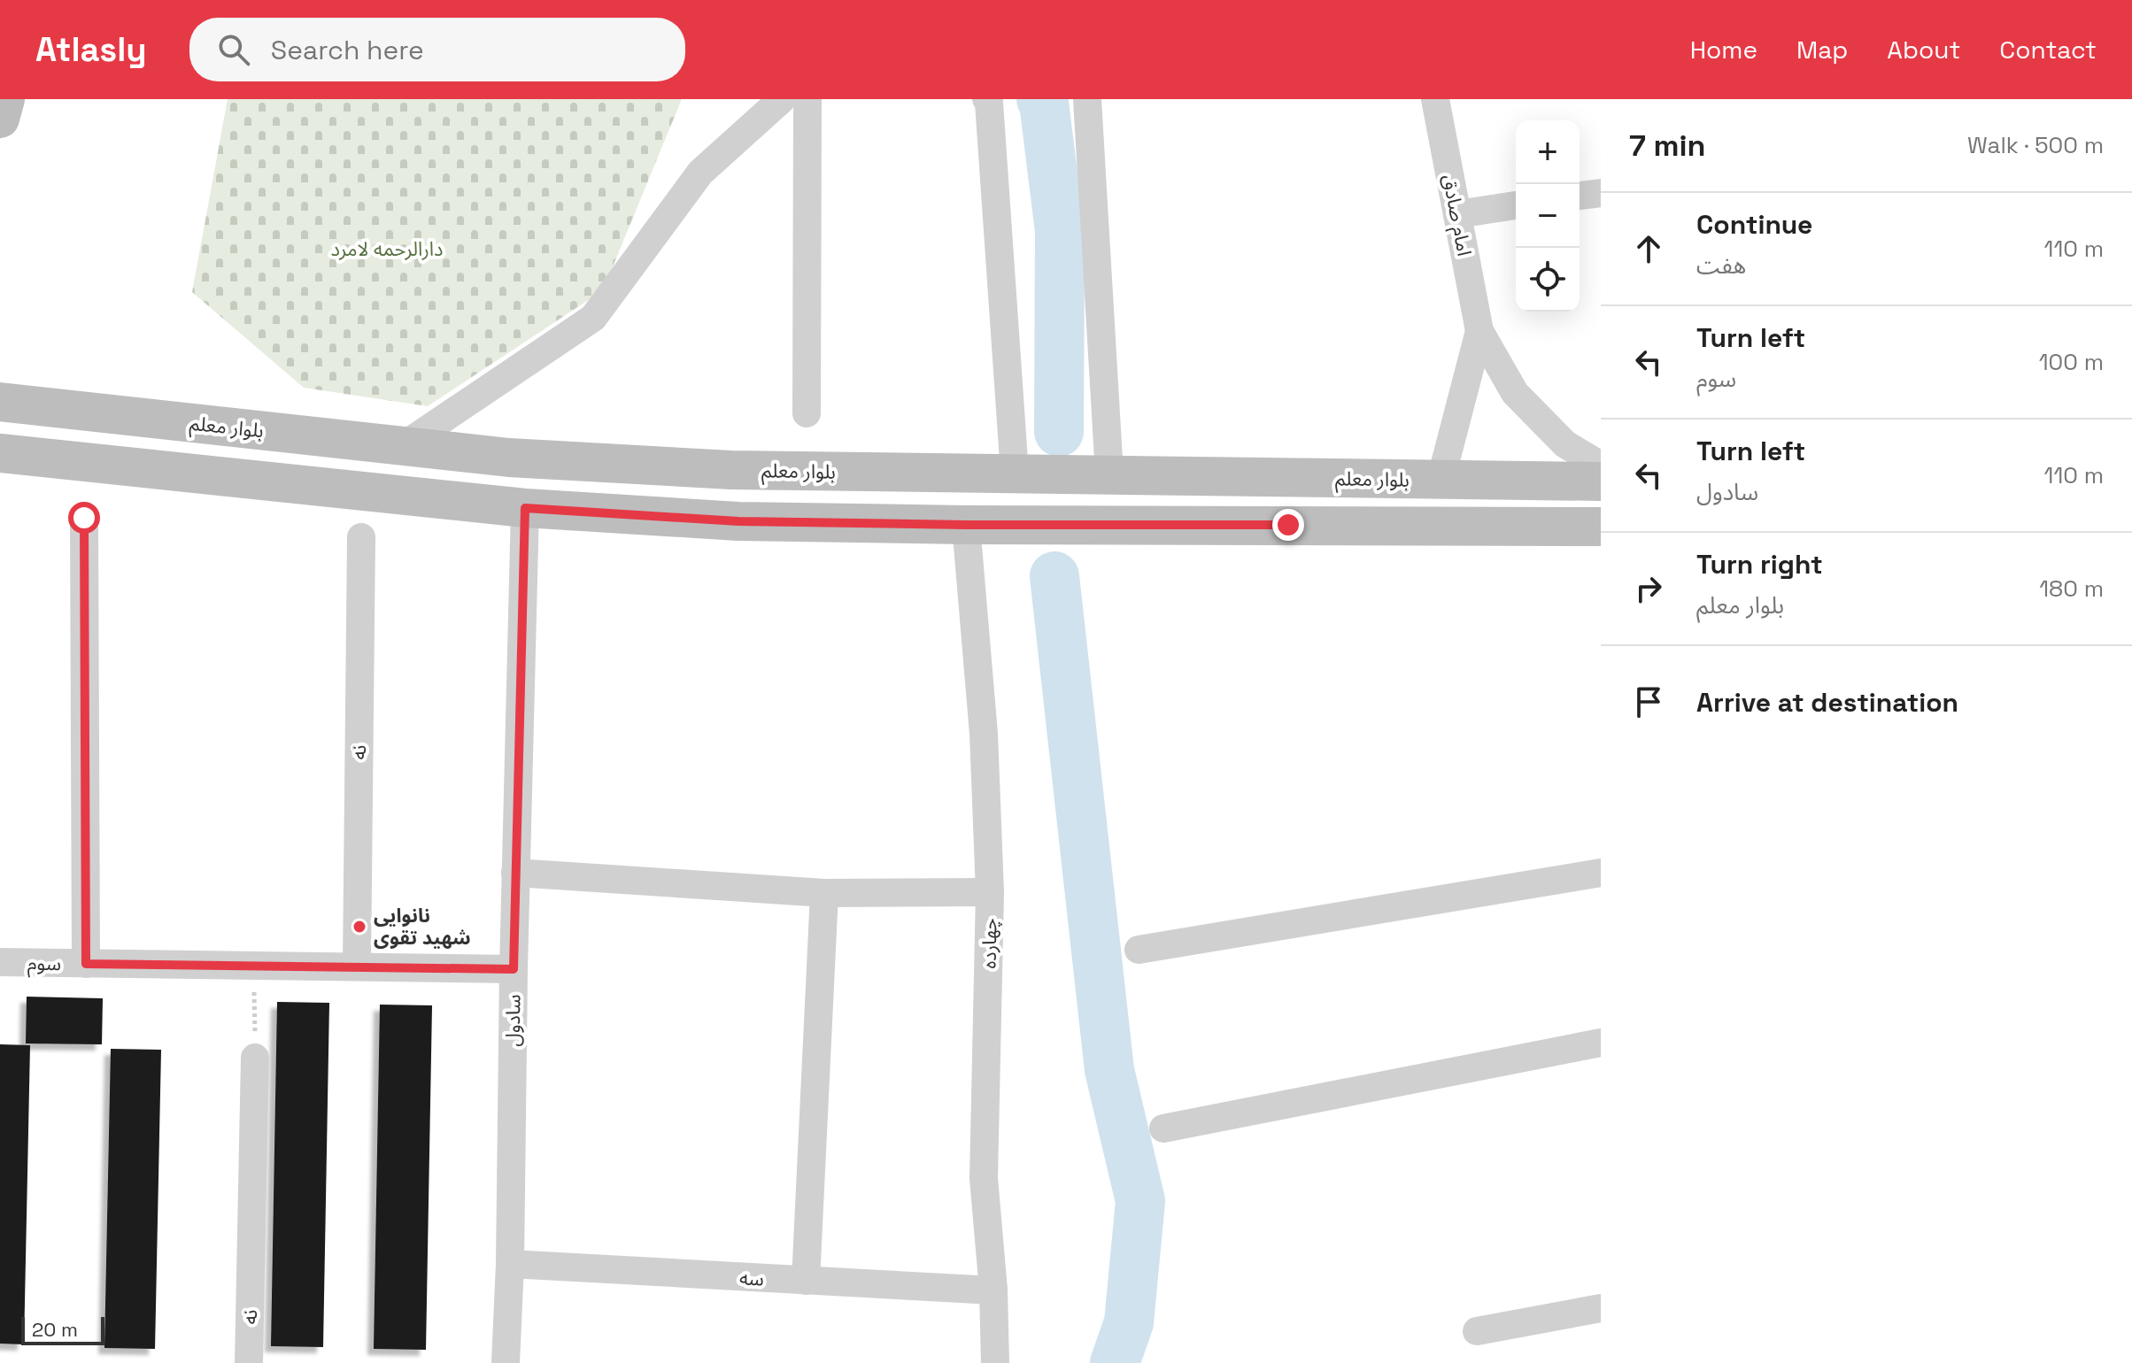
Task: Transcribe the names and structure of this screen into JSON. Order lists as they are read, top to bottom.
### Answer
{
  "streets": {
    "street": [
      "امام صادق",
      "بلوار معلم",
      "نه",
      "چهارده",
      "سوم",
      "سادول",
      "سه"
    ]
  },
  "crossings": [
    ["نه", "سوم"],
    ["چهارده", "سه"],
    ["سوم", "سادول"],
    ["سادول", "سه"]
  ],
  "parks": ["دارالرحمه لامرد"],
  "places": ["نانوایی شهید تقوی"],
  "scale_bar": "20 m",
  "page": {
    "header": "Atlasly",
    "search": "Search here",
    "nav": [
      "Home",
      "Map",
      "About",
      "Contact"
    ],
    "heading": ["7 min", "Walk · 500 m"],
    "map_buttons": ["+", "−"],
    "list": [
      ["Continue", "هفت", "110 m"],
      ["Turn left", "سوم", "100 m"],
      ["Turn left", "سادول", "110 m"],
      ["Turn right", "بلوار معلم", "180 m"],
      "Arrive at destination"
    ],
    "scale": "20 m"
  }
}
